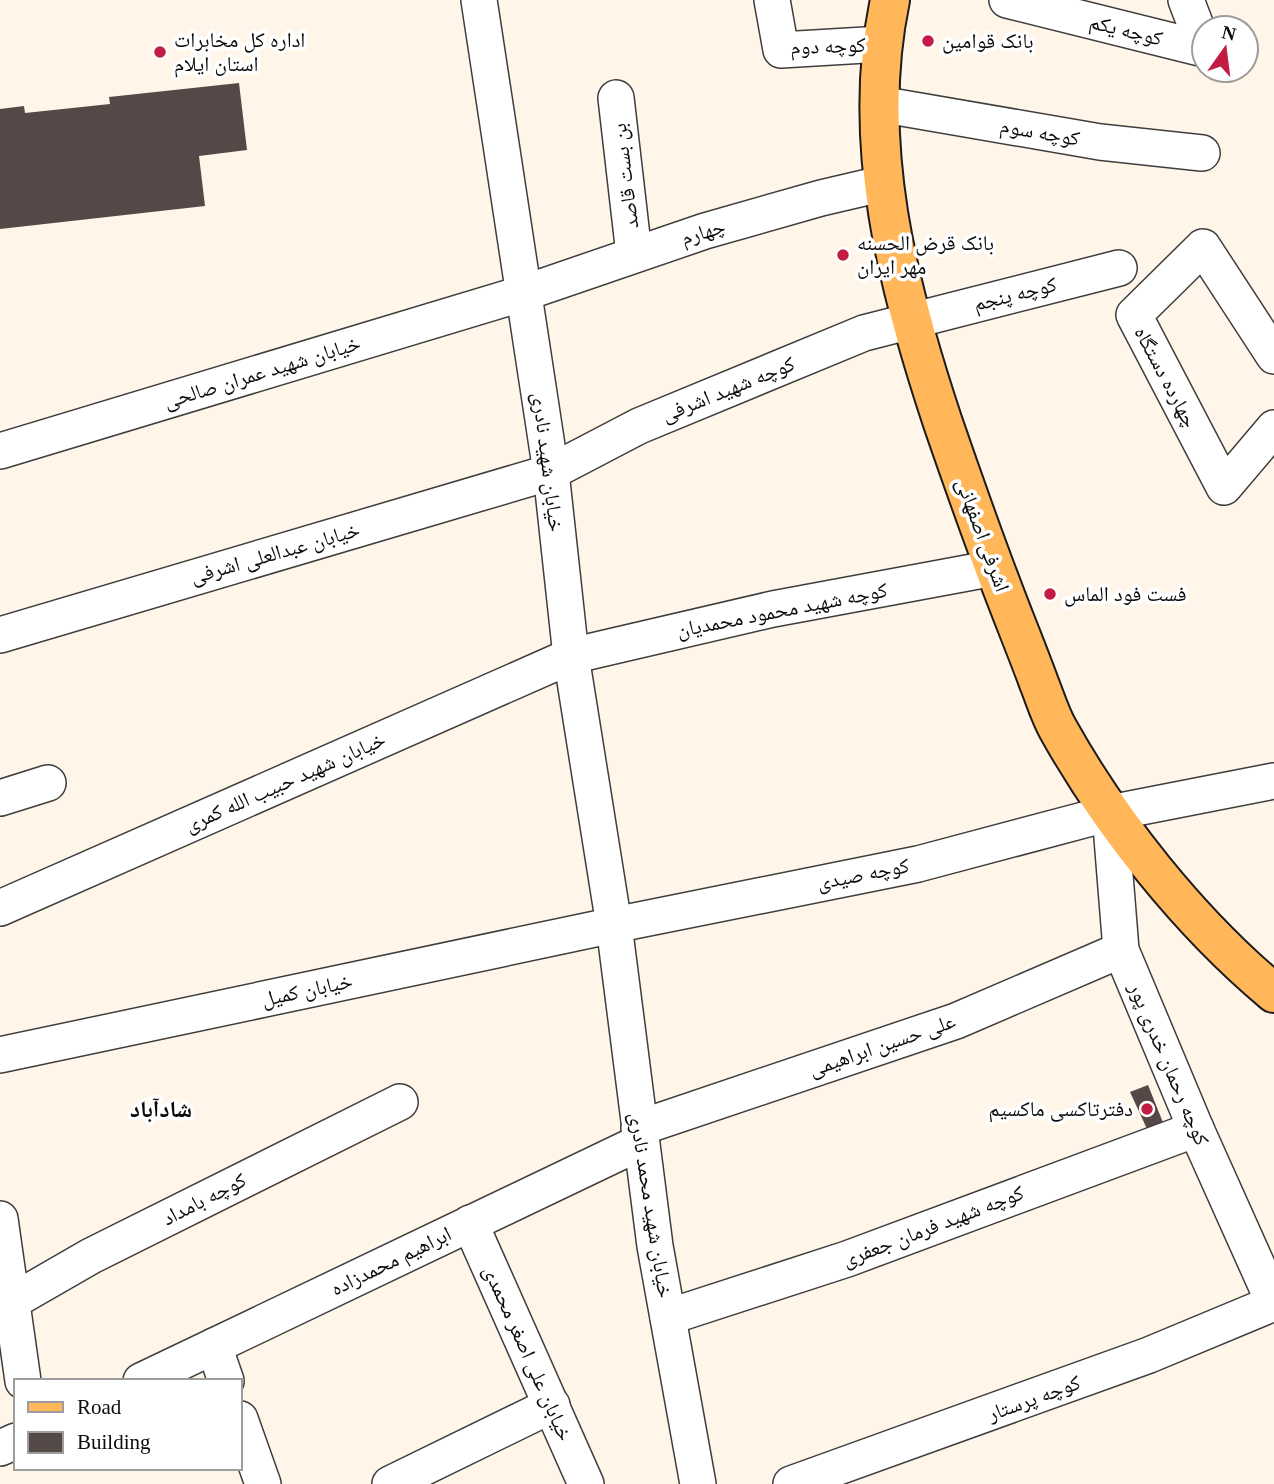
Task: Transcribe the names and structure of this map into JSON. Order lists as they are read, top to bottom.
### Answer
{
  "streets": {
    "main road": ["اشرفی اصفهانی"],
    "street": [
      "کوچه یکم",
      "کوچه دوم",
      "کوچه سوم",
      "بن بست قاصد",
      "چهارم",
      "کوچه پنجم",
      "خیابان شهید عمران صالحی",
      "چهارده دستگاه",
      "کوچه شهید اشرفی",
      "خیابان شهید نادری",
      "خیابان عبدالعلی اشرفی",
      "کوچه شهید محمود محمدیان",
      "خیابان شهید حبیب الله کمری",
      "کوچه صیدی",
      "خیابان کمیل",
      "علی حسین ابراهیمی",
      "کوچه رحمان خدری پور",
      "کوچه بامداد",
      "خیابان شهید محمد نادری",
      "کوچه شهید فرمان جعفری",
      "ابراهیم محمدزاده",
      "خیابان علی اصغر محمدی",
      "کوچه پرستار"
    ]
  },
  "crossings": [
    ["کوچه دوم", "اشرفی اصفهانی"],
    ["کوچه سوم", "اشرفی اصفهانی"],
    ["بن بست قاصد", "چهارم"],
    ["چهارم", "خیابان شهید عمران صالحی"],
    ["چهارم", "خیابان شهید نادری"],
    ["چهارم", "اشرفی اصفهانی"],
    ["کوچه پنجم", "کوچه شهید اشرفی"],
    ["کوچه پنجم", "اشرفی اصفهانی"],
    ["خیابان شهید عمران صالحی", "خیابان شهید نادری"],
    ["کوچه شهید اشرفی", "خیابان شهید نادری"],
    ["کوچه شهید اشرفی", "اشرفی اصفهانی"],
    ["کوچه شهید اشرفی", "خیابان عبدالعلی اشرفی"],
    ["خیابان شهید نادری", "خیابان عبدالعلی اشرفی"],
    ["خیابان شهید نادری", "کوچه شهید محمود محمدیان"],
    ["خیابان شهید نادری", "خیابان شهید حبیب الله کمری"],
    ["خیابان شهید نادری", "کوچه صیدی"],
    ["خیابان شهید نادری", "خیابان کمیل"],
    ["خیابان شهید نادری", "خیابان شهید محمد نادری"],
    ["اشرفی اصفهانی", "کوچه شهید محمود محمدیان"],
    ["اشرفی اصفهانی", "کوچه صیدی"],
    ["اشرفی اصفهانی", "کوچه رحمان خدری پور"],
    ["کوچه شهید محمود محمدیان", "خیابان شهید حبیب الله کمری"],
    ["کوچه صیدی", "خیابان کمیل"],
    ["کوچه صیدی", "کوچه رحمان خدری پور"],
    ["کوچه صیدی", "خیابان شهید محمد نادری"],
    ["خیابان کمیل", "خیابان شهید محمد نادری"],
    ["علی حسین ابراهیمی", "کوچه رحمان خدری پور"],
    ["علی حسین ابراهیمی", "خیابان شهید محمد نادری"],
    ["علی حسین ابراهیمی", "ابراهیم محمدزاده"],
    ["کوچه رحمان خدری پور", "کوچه شهید فرمان جعفری"],
    ["کوچه رحمان خدری پور", "کوچه پرستار"],
    ["خیابان شهید محمد نادری", "کوچه شهید فرمان جعفری"],
    ["خیابان شهید محمد نادری", "ابراهیم محمدزاده"],
    ["ابراهیم محمدزاده", "خیابان علی اصغر محمدی"]
  ],
  "districts": ["شادآباد"],
  "places": [
    "بانک قوامین",
    "اداره کل مخابرات استان ایلام",
    "بانک قرض الحسنه مهر ایران",
    "فست فود الماس",
    "دفترتاکسی ماکسیم"
  ],
  "legend": ["Road", "Building"],
  "north": "top"
}
